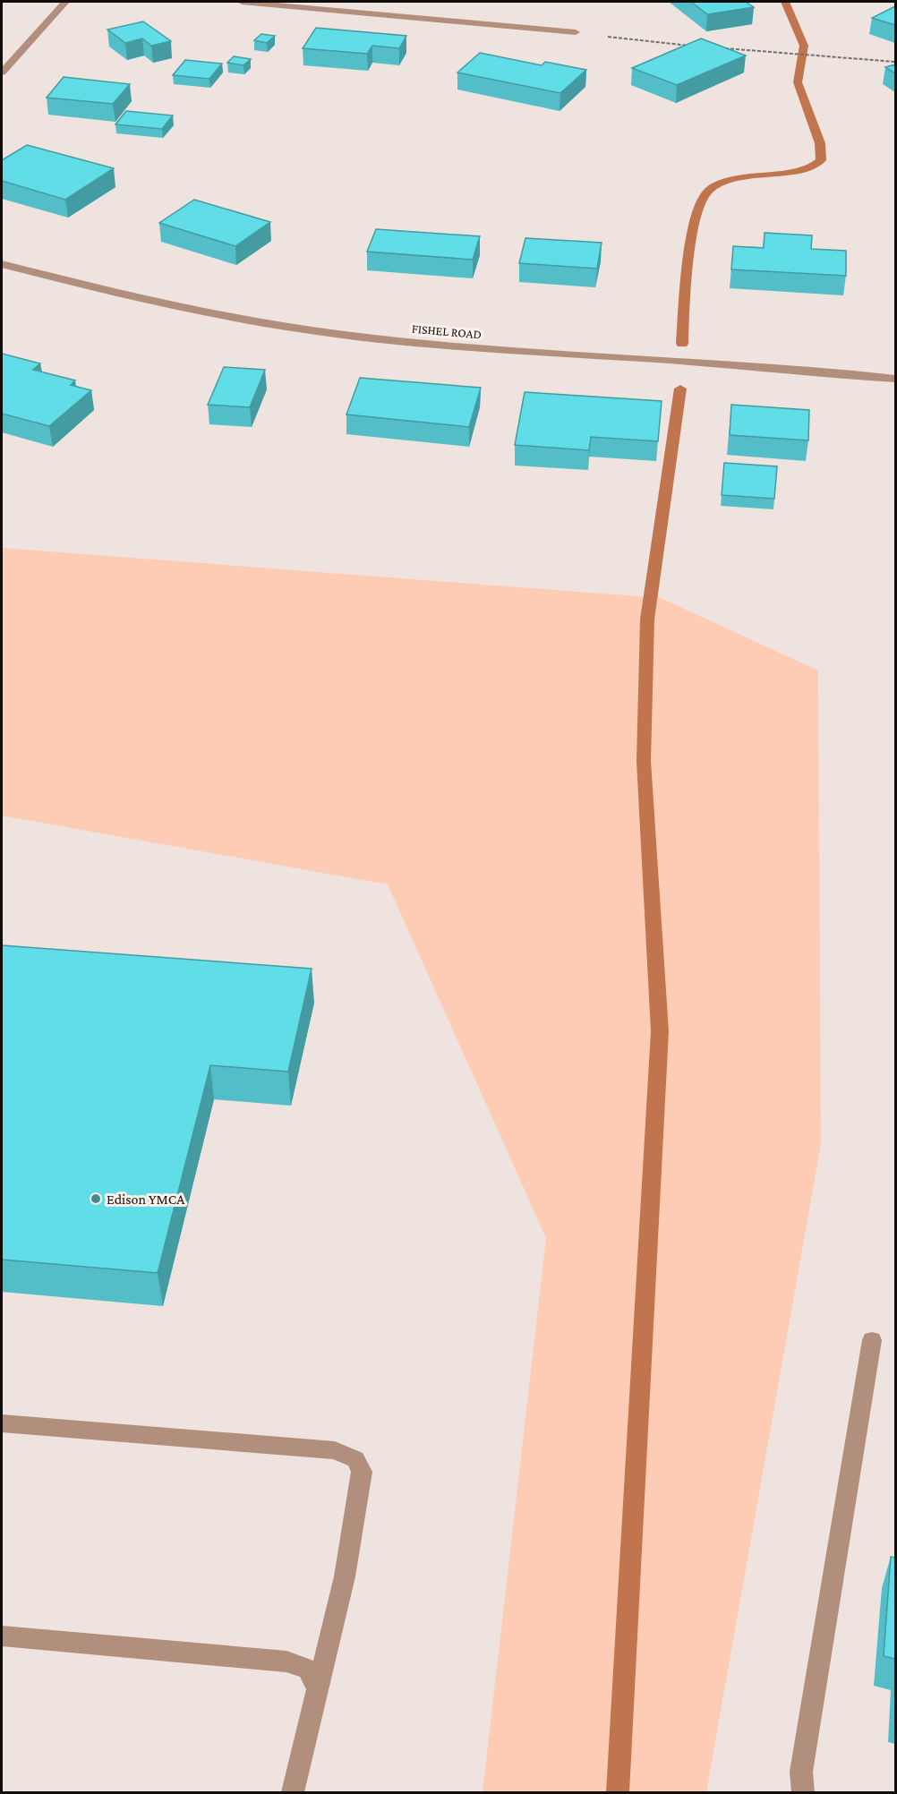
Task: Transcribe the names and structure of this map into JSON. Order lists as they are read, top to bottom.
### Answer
{
  "streets": {
    "street": ["FISHEL ROAD"]
  },
  "places": ["Edison YMCA"]
}
